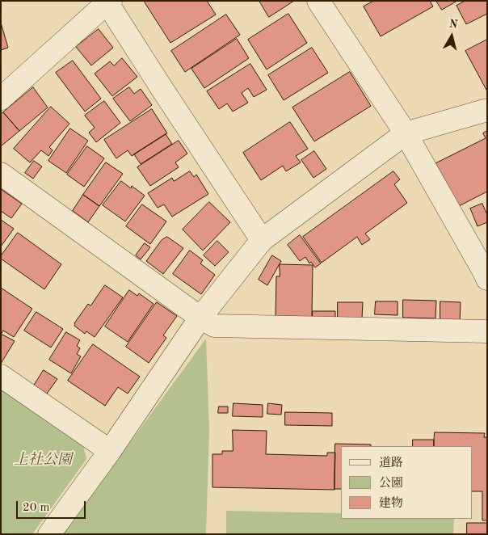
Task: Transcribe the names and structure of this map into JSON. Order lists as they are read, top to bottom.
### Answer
{
  "parks": ["上社公園"],
  "legend": ["道路", "公園", "建物"],
  "scale_bar": "20 m",
  "north": "top"
}
